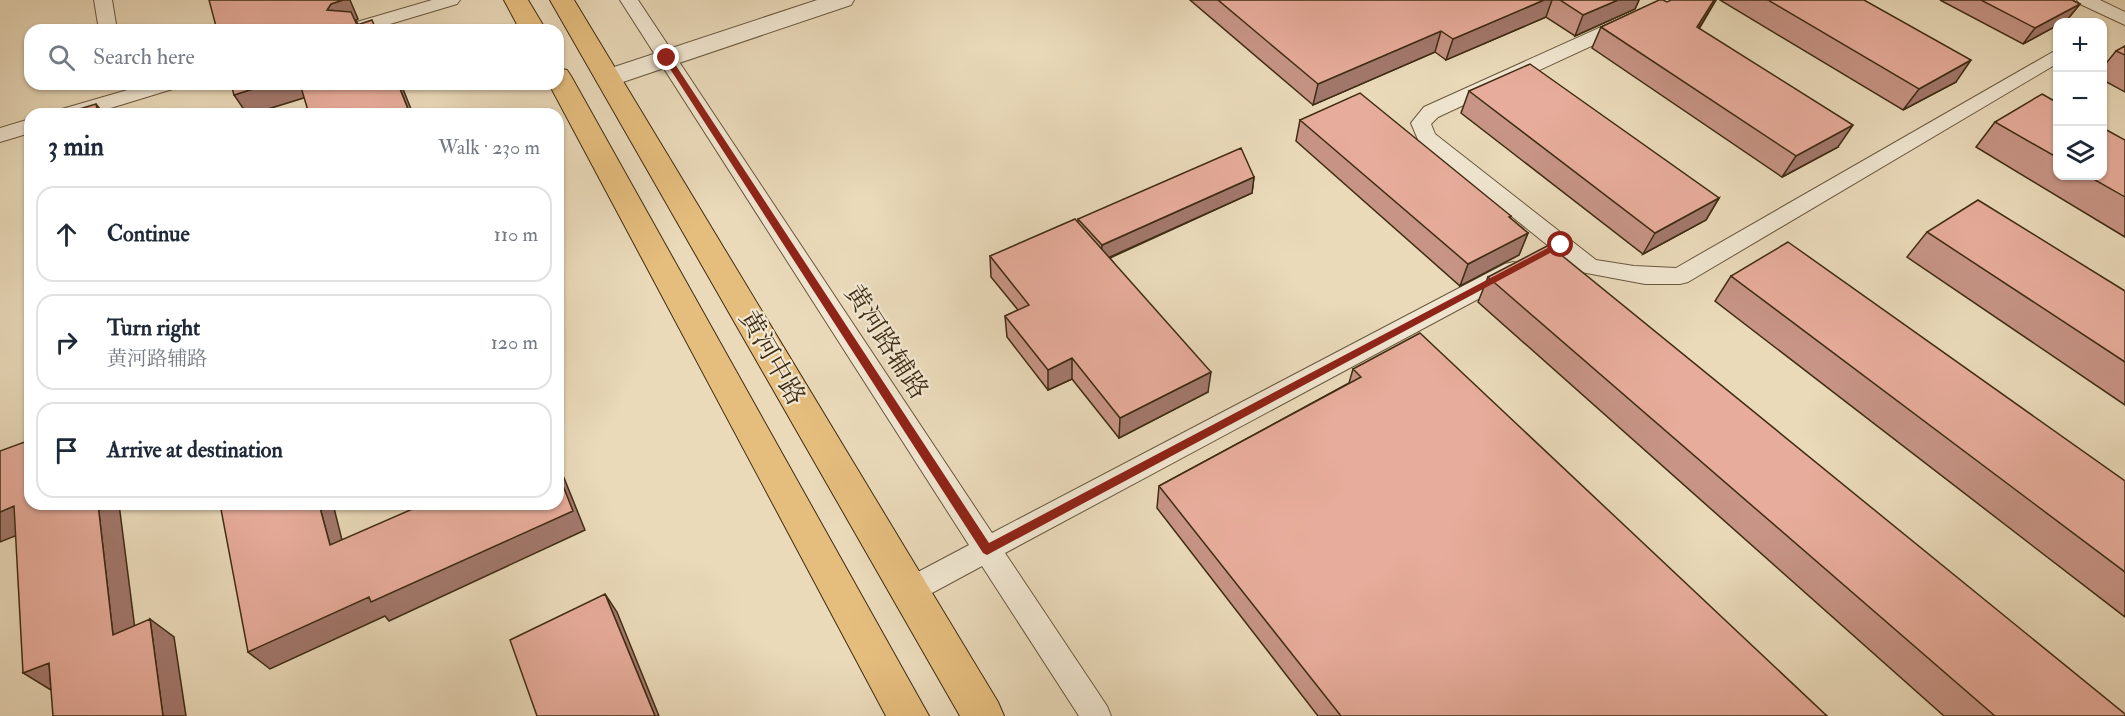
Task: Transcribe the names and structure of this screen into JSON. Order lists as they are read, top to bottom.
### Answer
{
  "streets": {
    "main road": ["黄河中路"],
    "lane": ["黄河路辅路"]
  },
  "page": {
    "map_buttons": ["+", "−"],
    "search": "Search here",
    "heading": ["3 min", "Walk · 230 m"],
    "list": [
      ["Continue", "110 m"],
      ["Turn right", "黄河路辅路", "120 m"],
      "Arrive at destination"
    ]
  }
}
